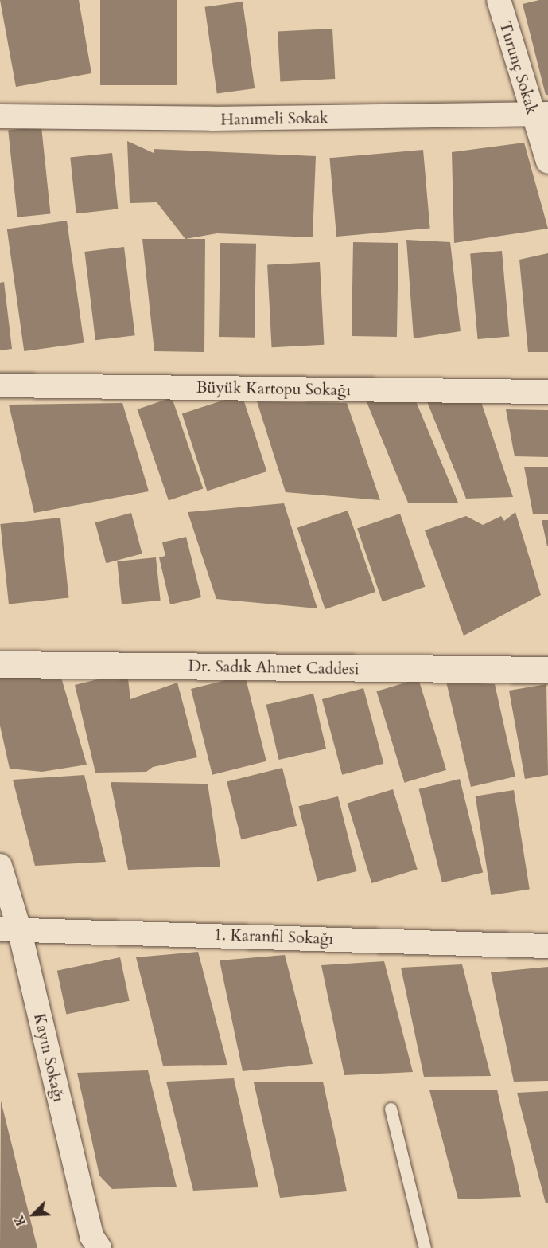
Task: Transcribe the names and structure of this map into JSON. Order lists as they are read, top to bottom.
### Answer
{
  "streets": {
    "street": [
      "Turunç Sokak",
      "Hanımeli Sokak",
      "Büyük Kartopu Sokağı",
      "Dr. Sadık Ahmet Caddesi",
      "1. Karanfil Sokağı",
      "Kayın Sokağı"
    ]
  },
  "crossings": [
    ["Turunç Sokak", "Hanımeli Sokak"],
    ["1. Karanfil Sokağı", "Kayın Sokağı"]
  ],
  "north": "bottom left"
}
